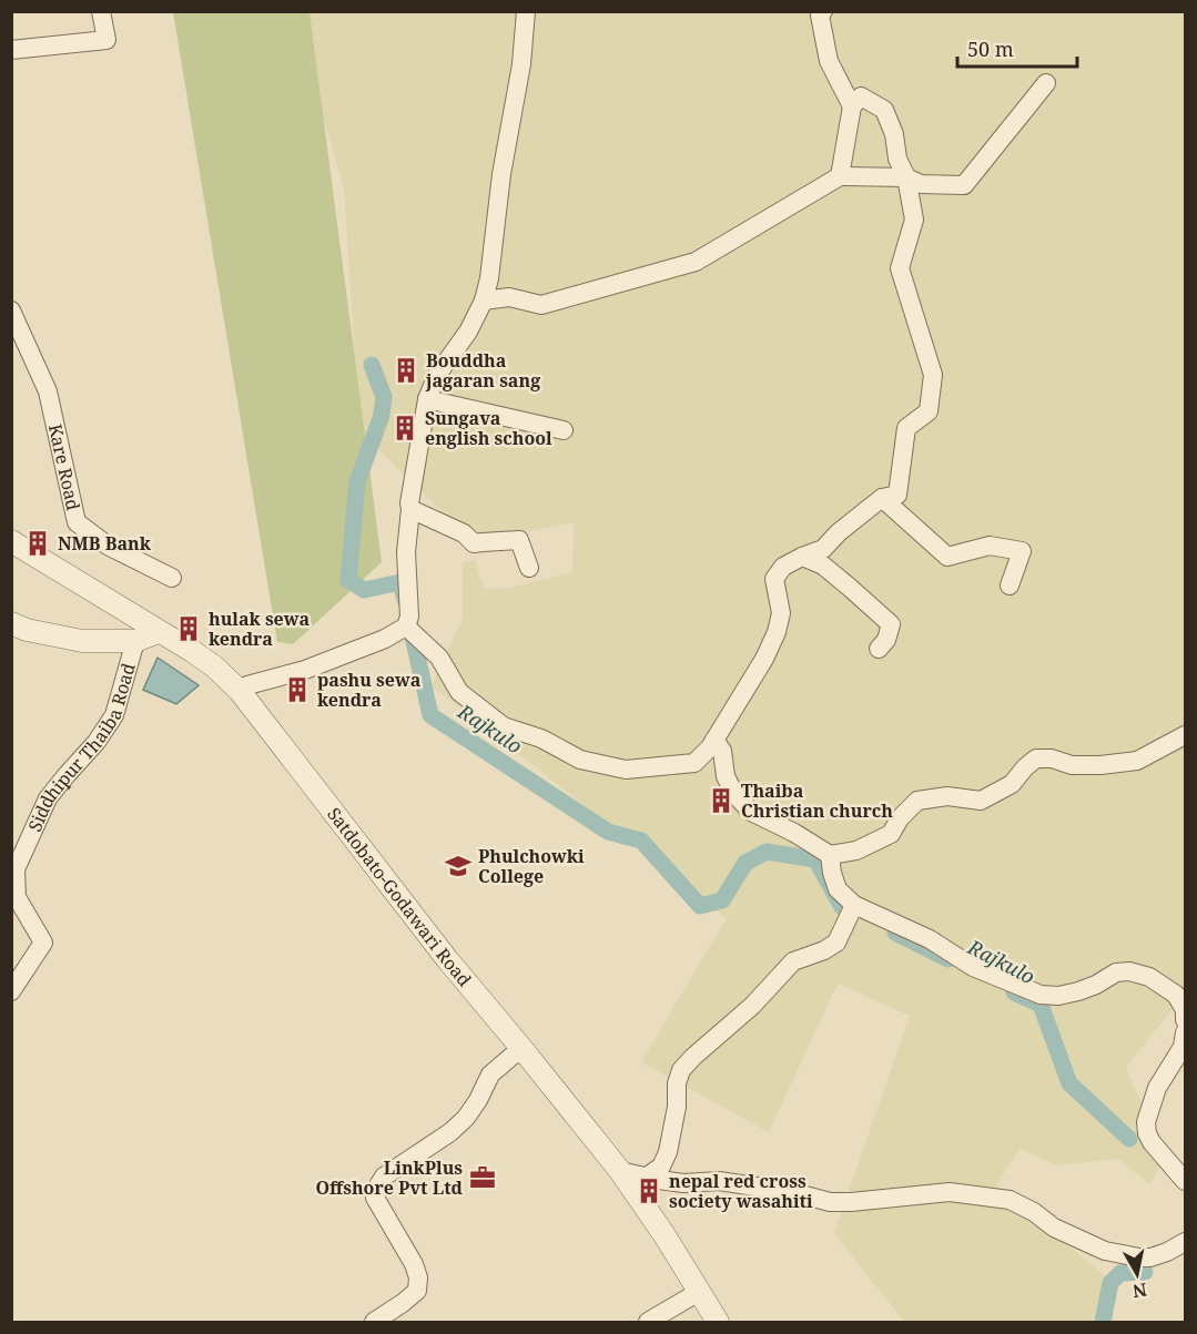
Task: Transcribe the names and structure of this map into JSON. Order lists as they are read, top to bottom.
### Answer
{
  "streets": {
    "street": ["Kare Road", "Siddhipur Thaiba Road", "Satdobato-Godawari Road"]
  },
  "water": ["Rajkulo"],
  "places": {
    "building": [
      "Bouddha jagaran sang",
      "Sungava english school",
      "NMB Bank",
      "hulak sewa kendra",
      "pashu sewa kendra",
      "Thaiba Christian church",
      "nepal red cross society wasahiti"
    ],
    "school or university": ["Phulchowki College"],
    "office": ["LinkPlus Offshore Pvt Ltd"]
  },
  "scale_bar": "50 m",
  "north": "bottom"
}
